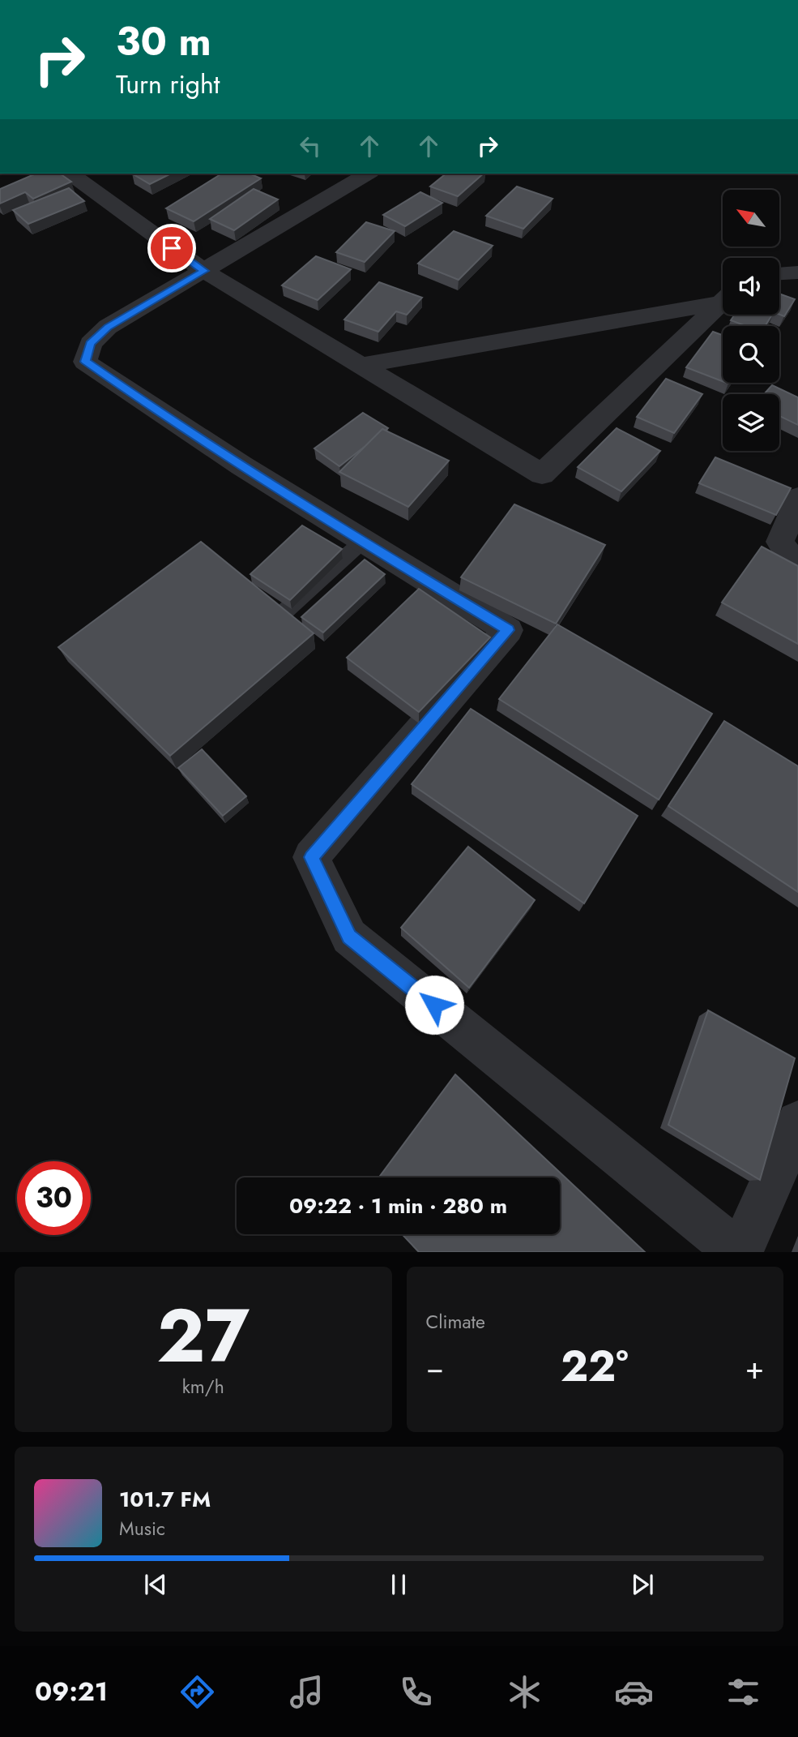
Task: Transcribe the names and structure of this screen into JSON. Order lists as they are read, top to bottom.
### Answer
{
  "north": "top left",
  "page": {
    "turn": ["30 m", "Turn right"],
    "limit": "30",
    "trip": "09:22 · 1 min · 280 m",
    "tile": [
      ["27", "km/h"],
      "Climate"
    ],
    "heat": ["−", "22°", "+"],
    "song": ["101.7 FM", "Music"],
    "tabs": "09:21"
  }
}
